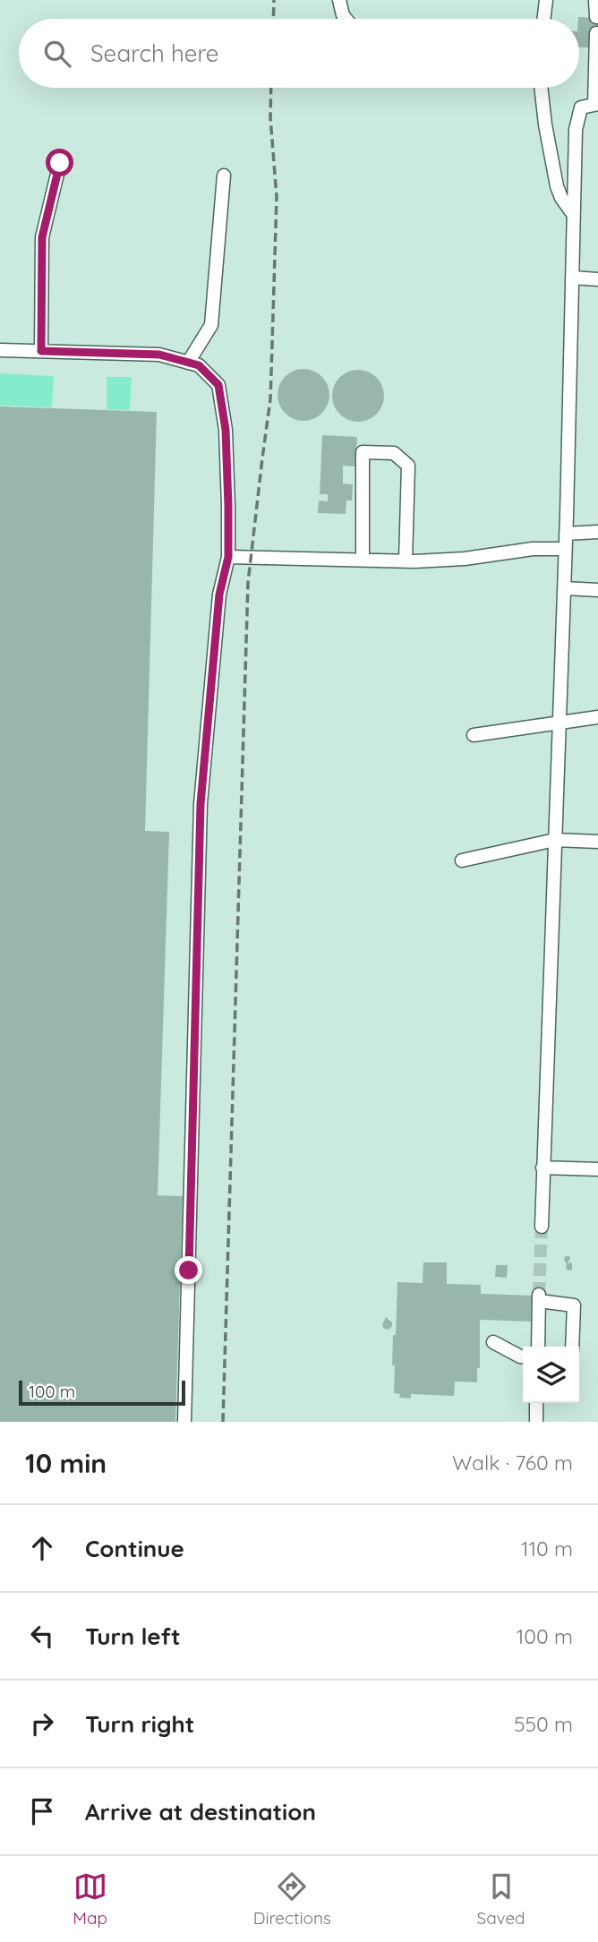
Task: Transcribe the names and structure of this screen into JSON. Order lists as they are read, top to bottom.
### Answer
{
  "scale_bar": "100 m",
  "page": {
    "search": "Search here",
    "scale": "100 m",
    "heading": ["10 min", "Walk · 760 m"],
    "list": [
      ["Continue", "110 m"],
      ["Turn left", "100 m"],
      ["Turn right", "550 m"],
      "Arrive at destination"
    ],
    "nav": ["Map", "Directions", "Saved"]
  }
}
